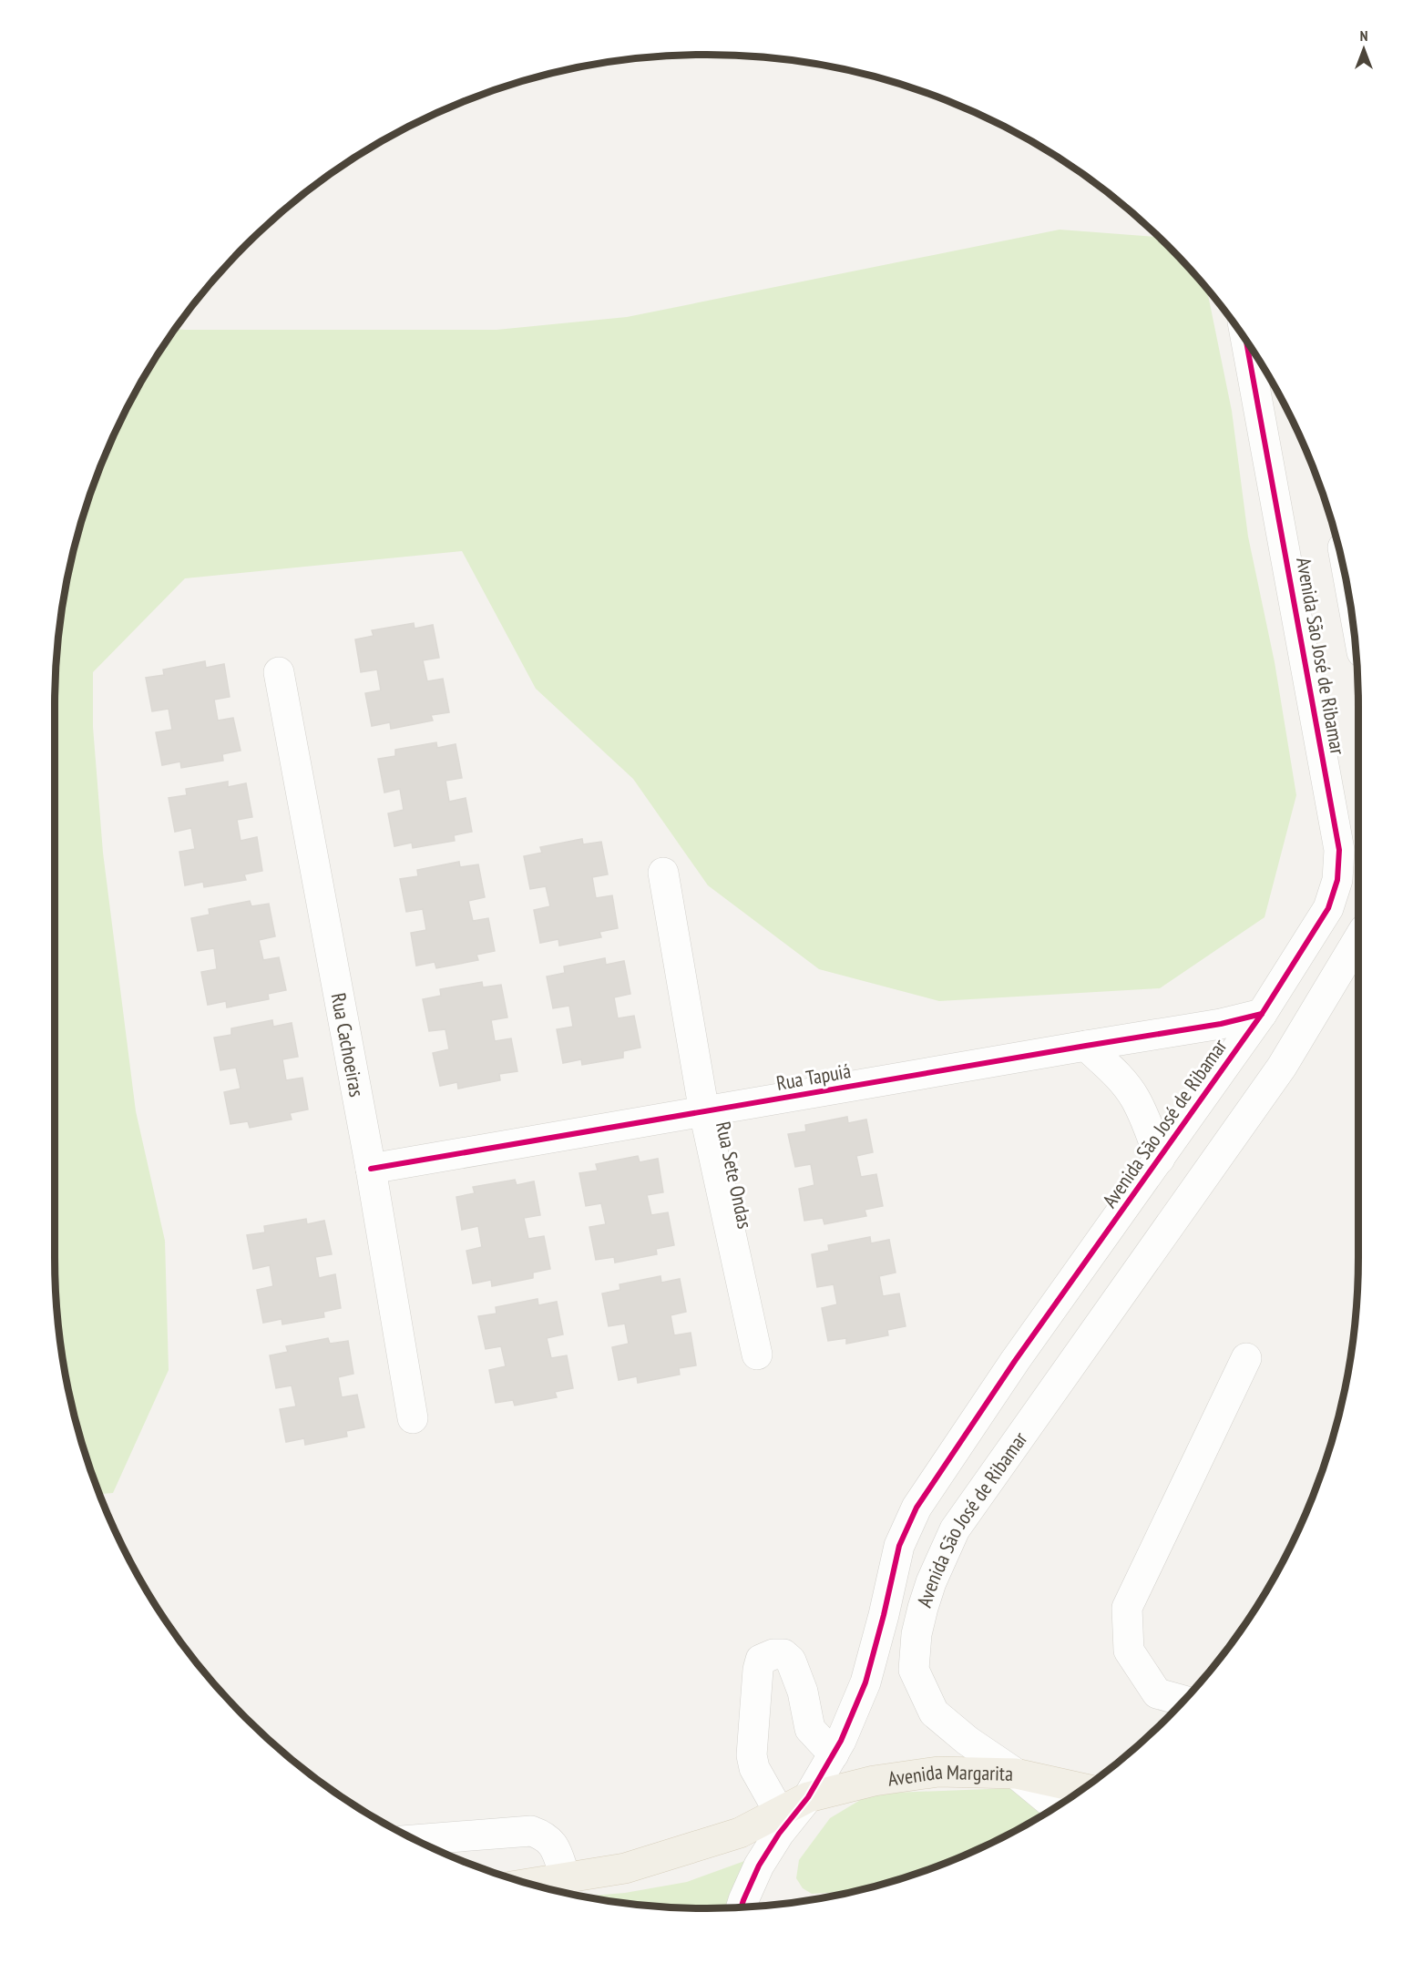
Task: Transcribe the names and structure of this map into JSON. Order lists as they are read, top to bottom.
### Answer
{
  "streets": {
    "main road": ["Avenida Margarita"],
    "street": [
      "Avenida São José de Ribamar",
      "Rua Cachoeiras",
      "Rua Tapuiá",
      "Rua Sete Ondas"
    ]
  },
  "crossings": [
    ["Avenida São José de Ribamar", "Rua Tapuiá"],
    ["Avenida São José de Ribamar", "Avenida Margarita"],
    ["Rua Cachoeiras", "Rua Tapuiá"],
    ["Rua Tapuiá", "Rua Sete Ondas"]
  ],
  "north": "top"
}
